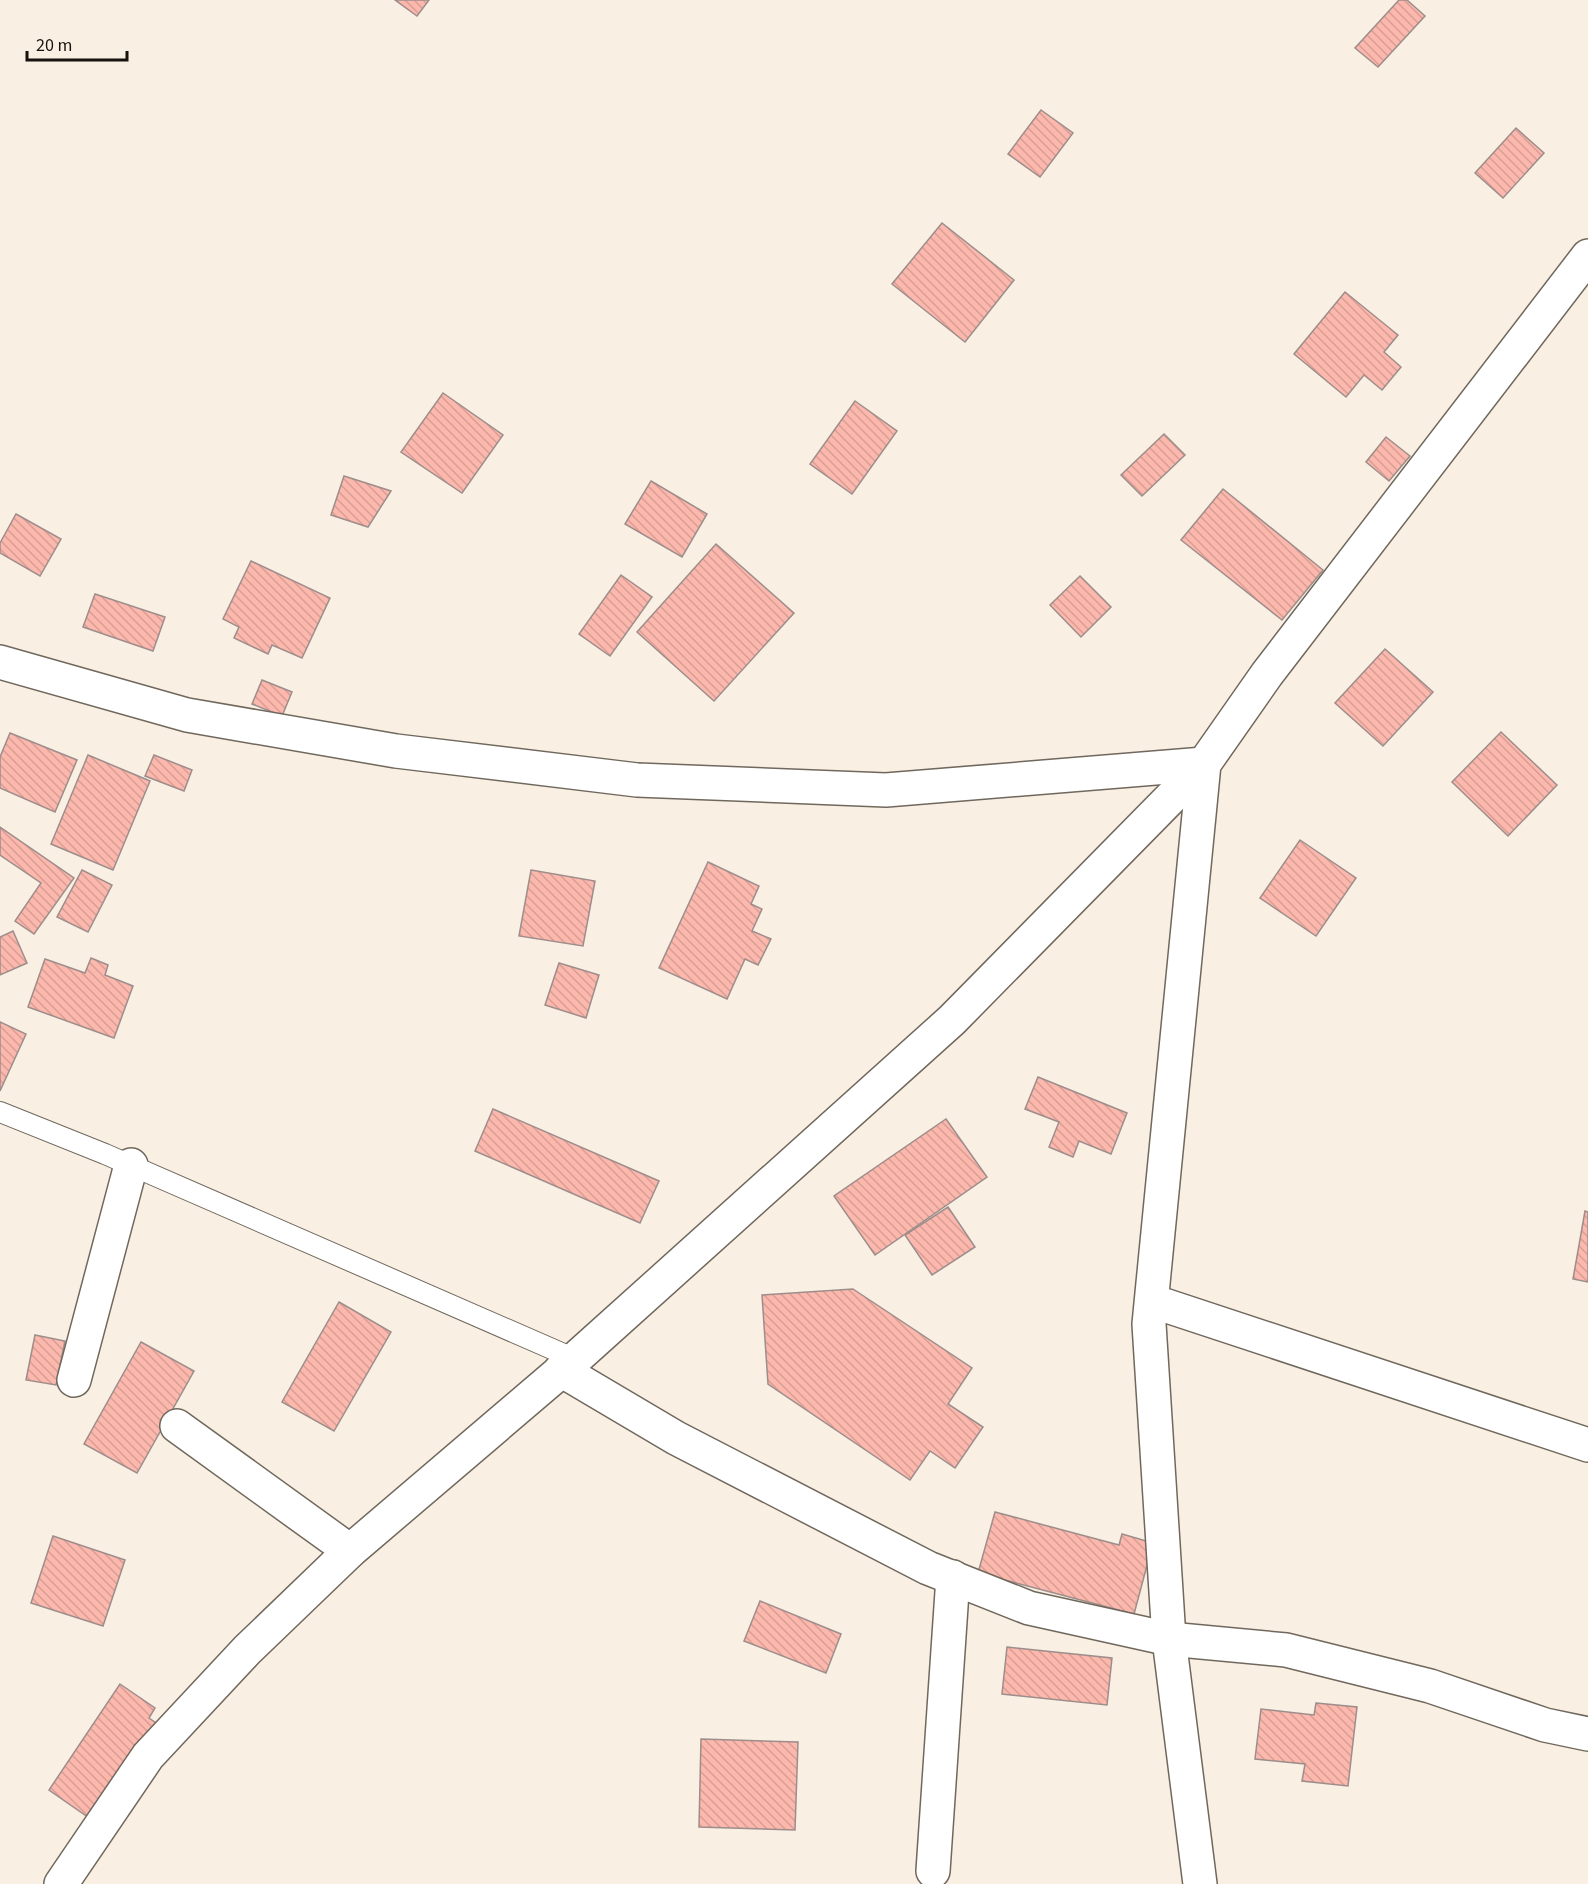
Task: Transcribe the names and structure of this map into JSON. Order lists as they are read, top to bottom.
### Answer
{
  "scale_bar": "20 m"
}
